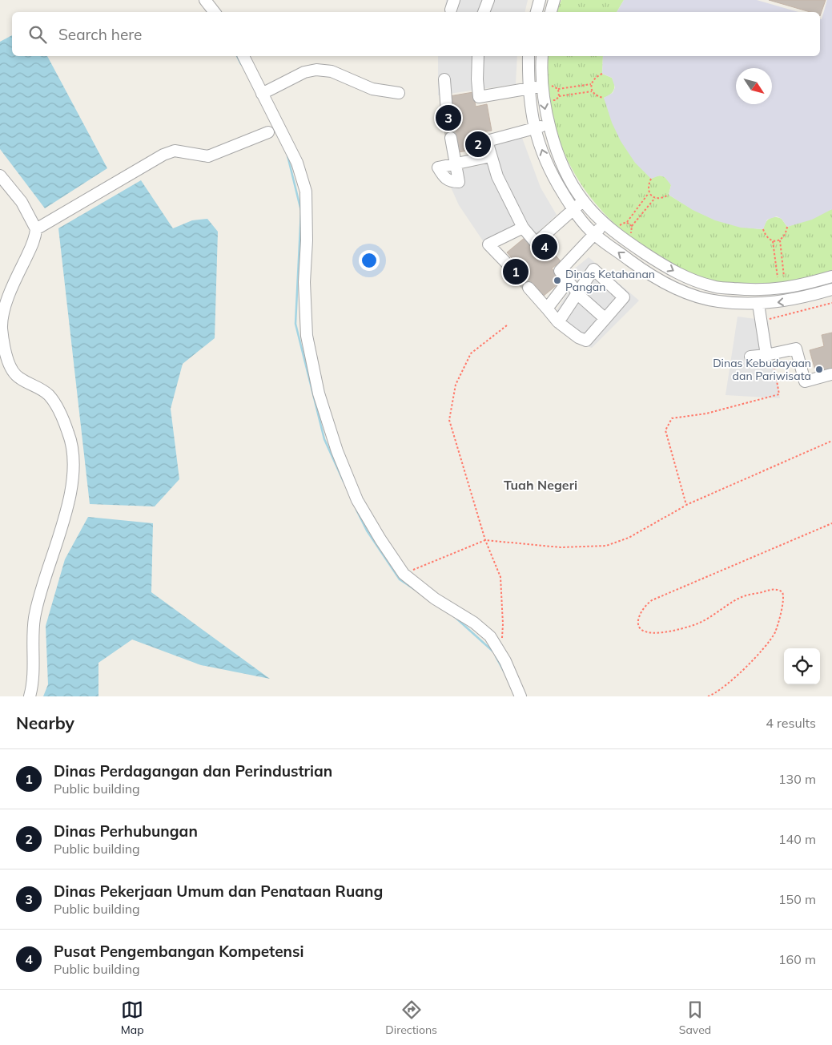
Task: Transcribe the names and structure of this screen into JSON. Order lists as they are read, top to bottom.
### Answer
{
  "districts": ["Tuah Negeri"],
  "places": ["Dinas Ketahanan Pangan", "Dinas Kebudayaan dan Pariwisata"],
  "north": "bottom right",
  "page": {
    "search": "Search here",
    "pins": [
      "3",
      "2",
      "4",
      "1"
    ],
    "heading": ["Nearby", "4 results"],
    "list": [
      {
        "mark": "1",
        "name": "Dinas Perdagangan dan Perindustrian",
        "note": "Public building",
        "value": "130 m"
      },
      {
        "mark": "2",
        "name": "Dinas Perhubungan",
        "note": "Public building",
        "value": "140 m"
      },
      {
        "mark": "3",
        "name": "Dinas Pekerjaan Umum dan Penataan Ruang",
        "note": "Public building",
        "value": "150 m"
      },
      {
        "mark": "4",
        "name": "Pusat Pengembangan Kompetensi",
        "note": "Public building",
        "value": "160 m"
      }
    ],
    "nav": ["Map", "Directions", "Saved"]
  }
}
